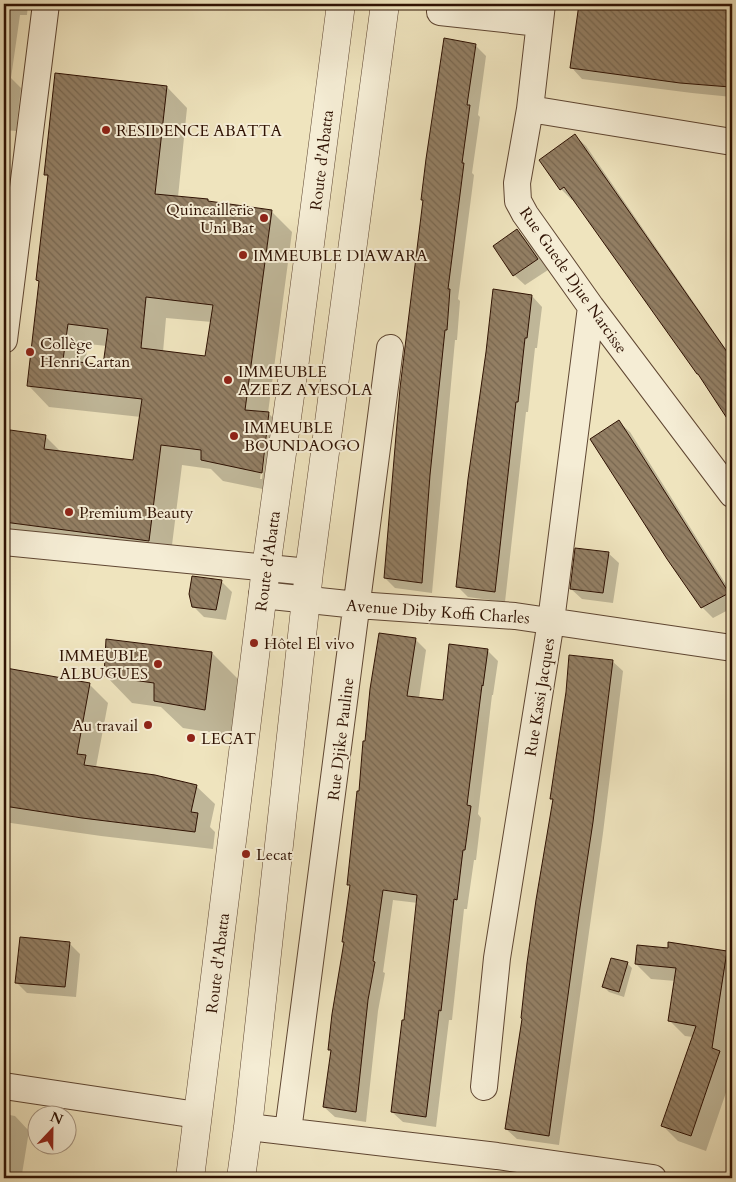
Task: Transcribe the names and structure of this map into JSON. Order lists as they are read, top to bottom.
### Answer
{
  "streets": {
    "street": [
      "Route d'Abatta",
      "Rue Guede Djue Narcisse",
      "Avenue Diby Koffi Charles",
      "Rue Kassi Jacques",
      "Rue Djike Pauline"
    ]
  },
  "crossings": [
    ["Route d'Abatta", "Avenue Diby Koffi Charles"],
    ["Rue Guede Djue Narcisse", "Rue Kassi Jacques"],
    ["Avenue Diby Koffi Charles", "Rue Kassi Jacques"],
    ["Avenue Diby Koffi Charles", "Rue Djike Pauline"]
  ],
  "places": [
    "RESIDENCE ABATTA",
    "Quincaillerie Uni Bat",
    "IMMEUBLE DIAWARA",
    "Collège Henri Cartan",
    "IMMEUBLE AZEEZ AYESOLA",
    "IMMEUBLE BOUNDAOGO",
    "Premium Beauty",
    "Hôtel El vivo",
    "IMMEUBLE ALBUGUES",
    "Au travail",
    "LECAT",
    "Lecat"
  ],
  "north": "top"
}
